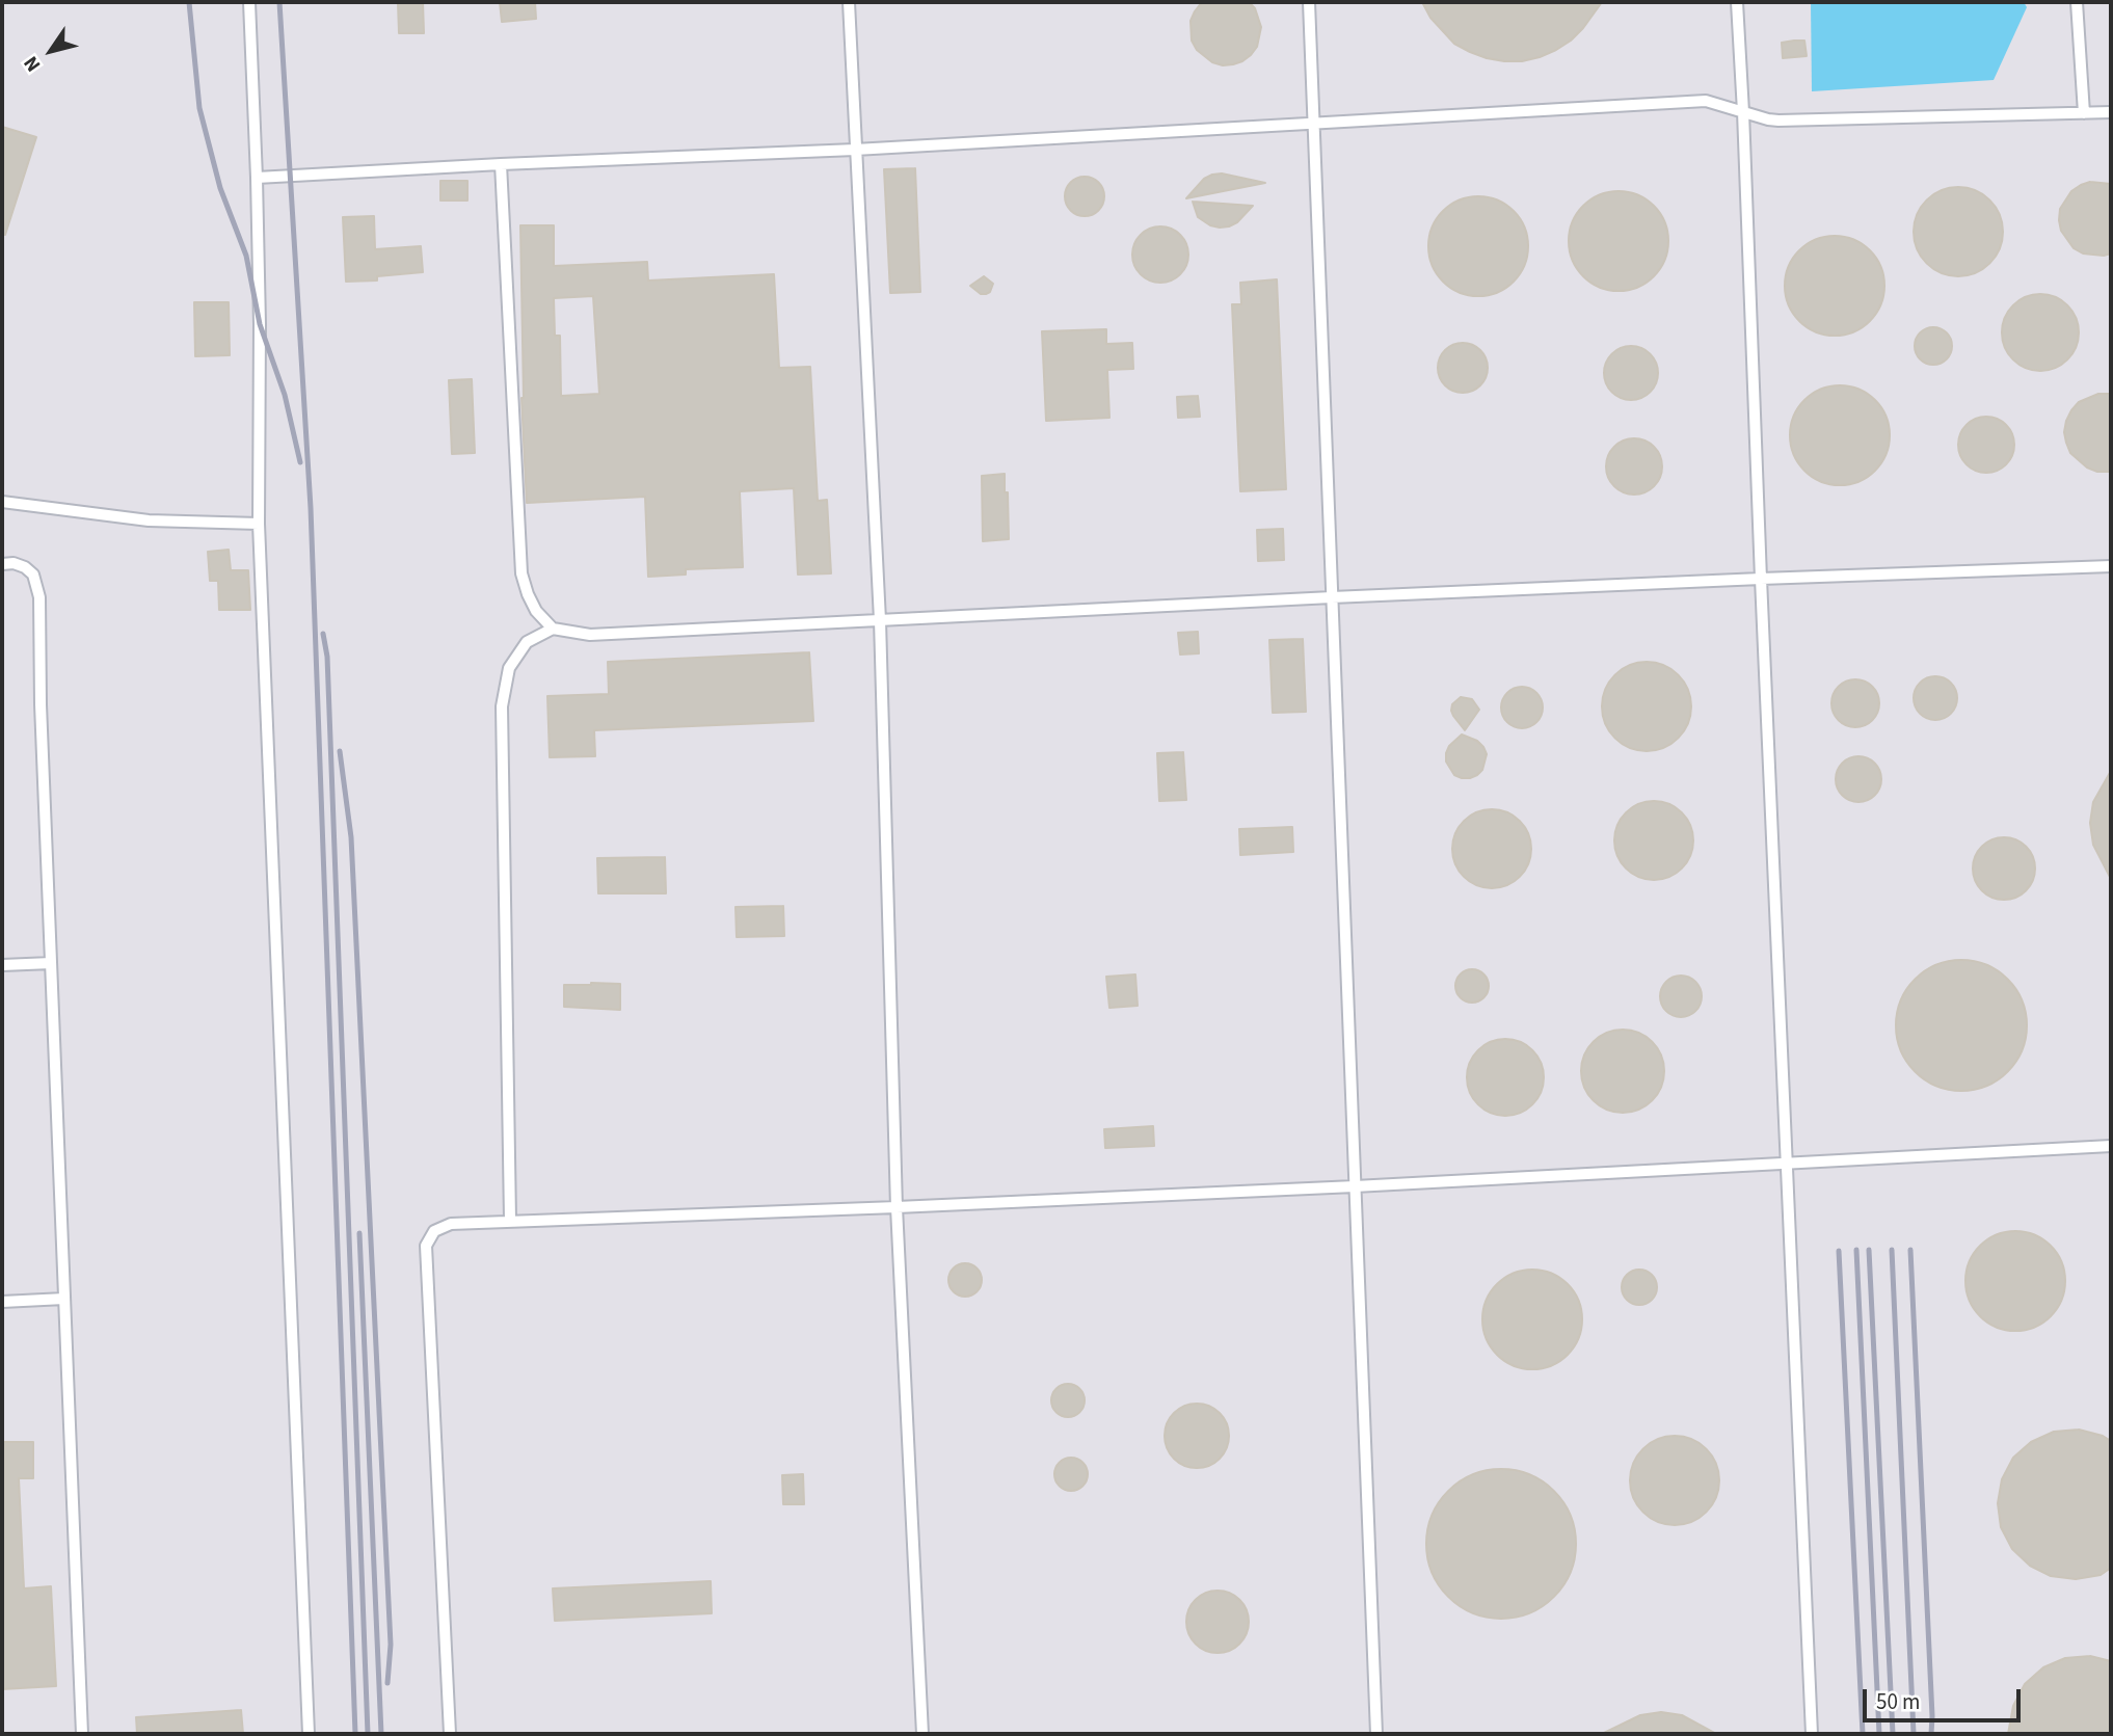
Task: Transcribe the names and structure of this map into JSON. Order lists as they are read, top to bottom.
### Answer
{
  "scale_bar": "50 m",
  "north": "bottom left"
}
